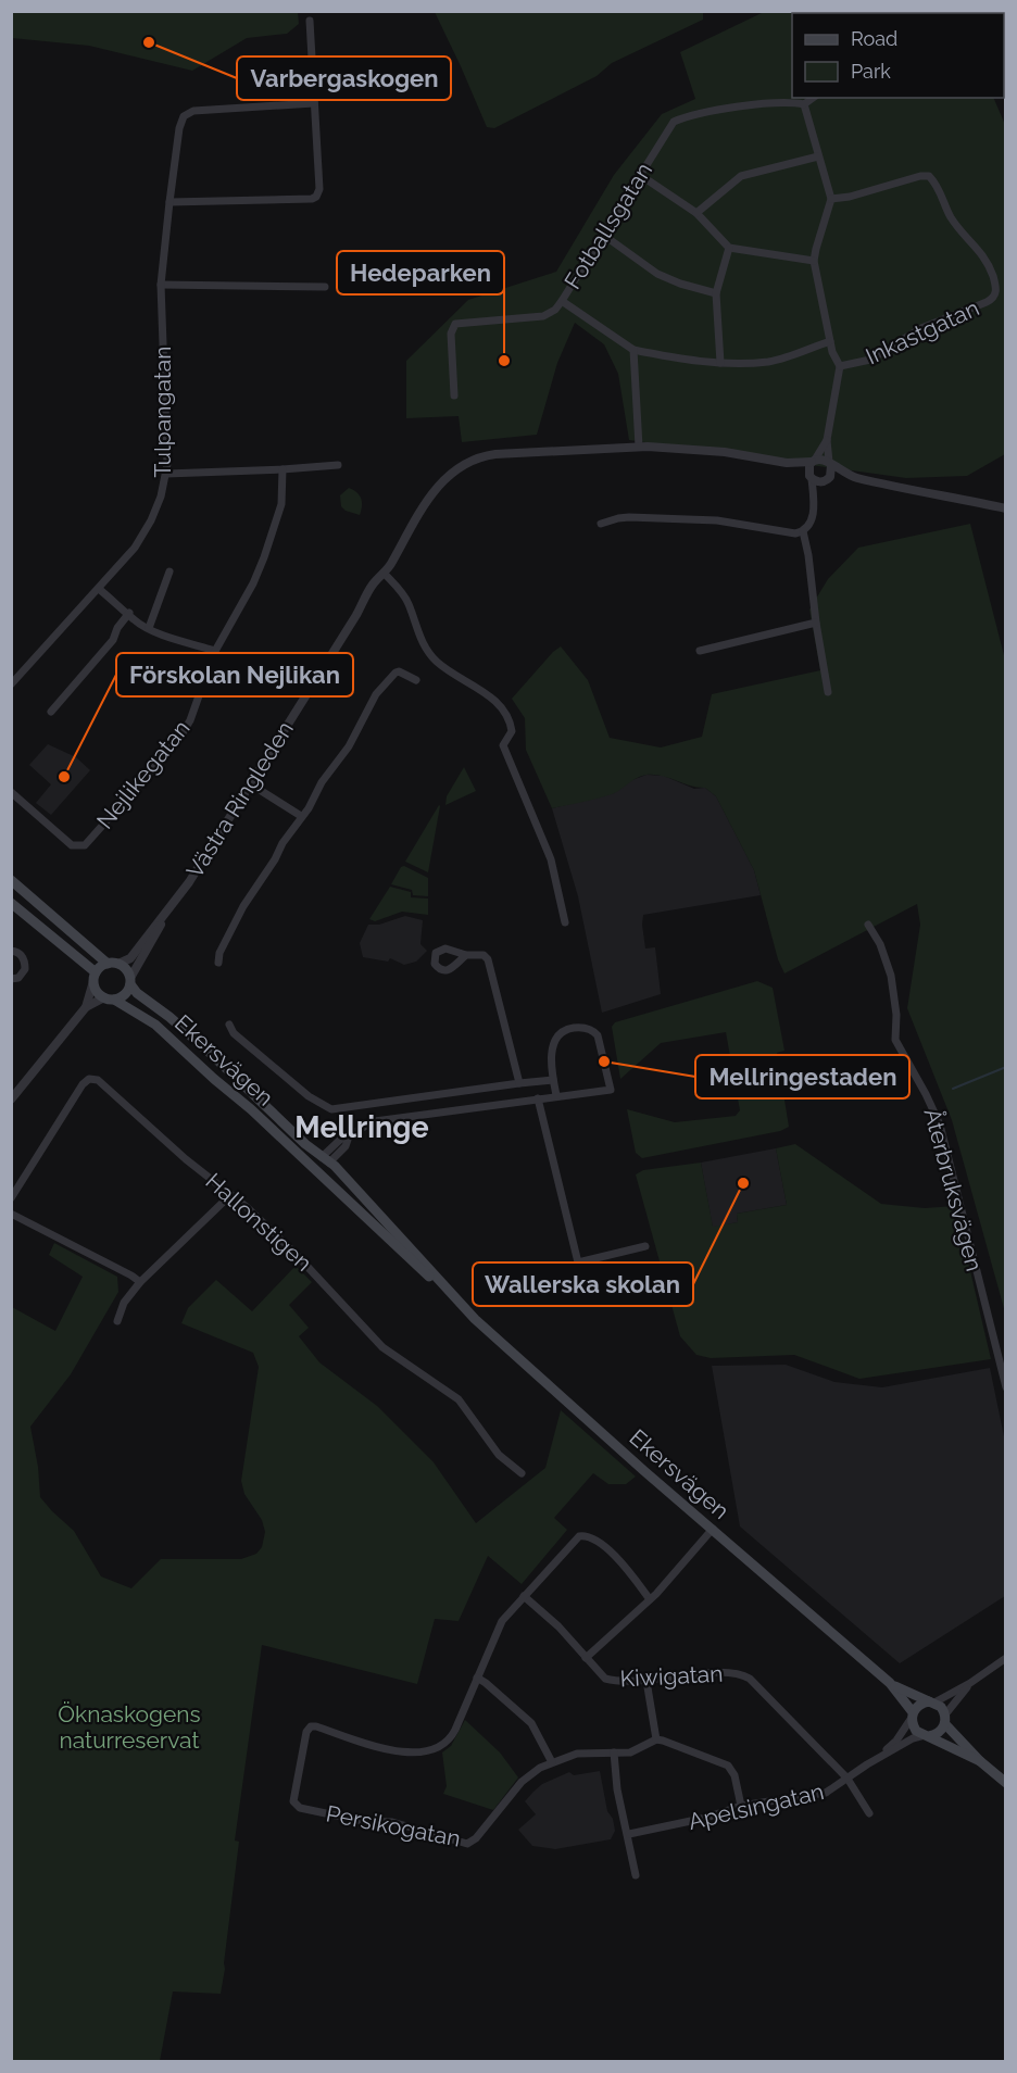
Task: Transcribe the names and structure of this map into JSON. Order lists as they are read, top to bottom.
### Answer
{
  "streets": {
    "main road": ["Ekersvägen"],
    "street": [
      "Fotballsgatan",
      "Inkastgatan",
      "Tulpangatan",
      "Nejlikegatan",
      "Västra Ringleden",
      "Återbruksvägen",
      "Hallonstigen",
      "Kiwigatan",
      "Apelsingatan",
      "Persikogatan"
    ]
  },
  "crossings": [
    ["Västra Ringleden", "Ekersvägen"],
    ["Ekersvägen", "Apelsingatan"],
    ["Kiwigatan", "Apelsingatan"]
  ],
  "districts": ["Mellringe"],
  "parks": ["Öknaskogens naturreservat"],
  "places": [
    "Varbergaskogen",
    "Hedeparken",
    "Förskolan Nejlikan",
    "Mellringestaden",
    "Wallerska skolan"
  ],
  "legend": ["Road", "Park"]
}
